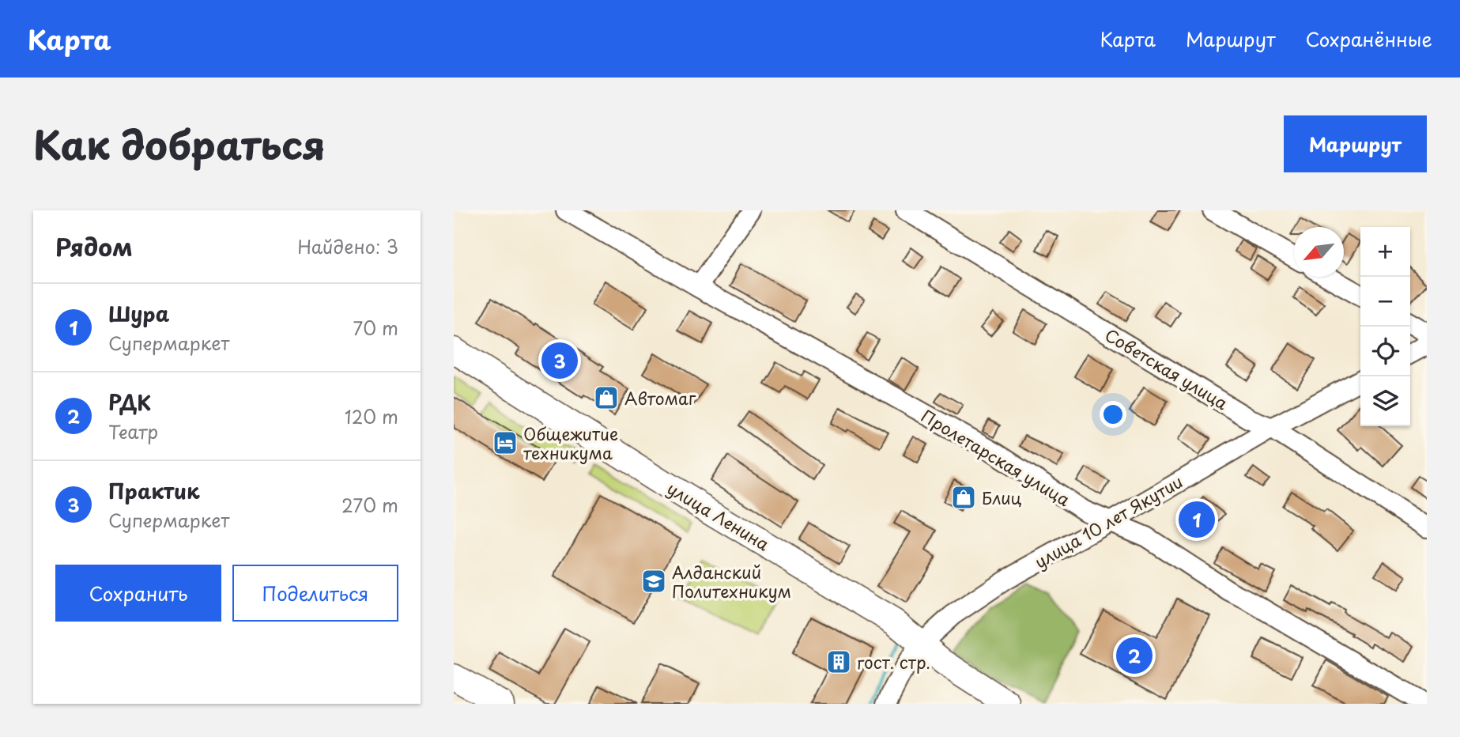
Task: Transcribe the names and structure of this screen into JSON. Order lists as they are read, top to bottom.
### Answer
{
  "streets": {
    "main road": ["улица Ленина"],
    "street": ["Советская улица", "Пролетарская улица", "улица 10 лет Якутии"]
  },
  "crossings": [
    ["Советская улица", "улица 10 лет Якутии"],
    ["Пролетарская улица", "улица 10 лет Якутии"],
    ["улица Ленина", "улица 10 лет Якутии"]
  ],
  "places": {
    "shop": ["Автомаг", "Блиц"],
    "hotel": ["Общежитие техникума"],
    "school or university": ["Алданский Политехникум"],
    "building": ["гост. стр."]
  },
  "north": "bottom left",
  "page": {
    "header": "Карта",
    "nav": ["Карта", "Маршрут", "Сохранённые"],
    "title": "Как добраться",
    "buttons": [
      "Маршрут",
      ["Сохранить", "Поделиться"]
    ],
    "heading": ["Рядом", "Найдено: 3"],
    "map_buttons": ["+", "−"],
    "list": [
      {
        "mark": "1",
        "name": "Шура",
        "note": "Супермаркет",
        "value": "70 m"
      },
      {
        "mark": "2",
        "name": "РДК",
        "note": "Театр",
        "value": "120 m"
      },
      {
        "mark": "3",
        "name": "Практик",
        "note": "Супермаркет",
        "value": "270 m"
      }
    ],
    "pins": ["3", "1", "2"]
  }
}
